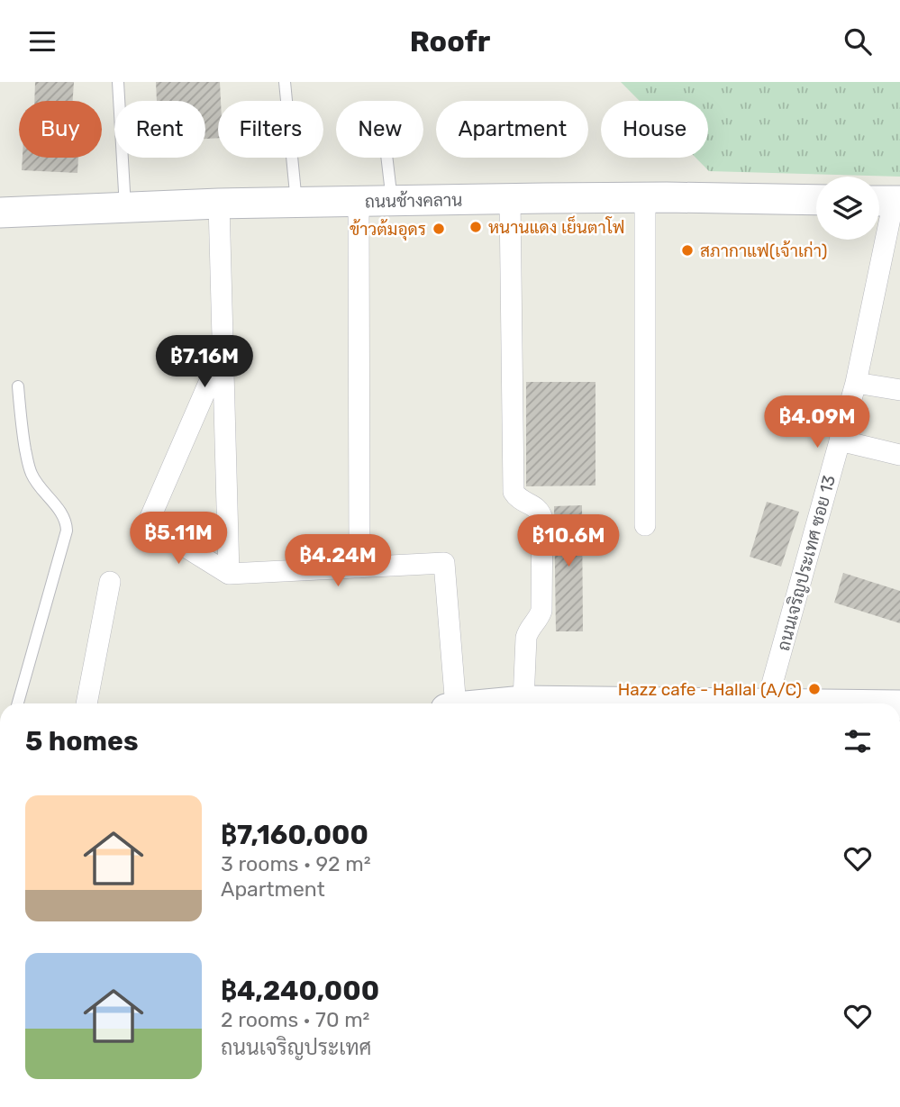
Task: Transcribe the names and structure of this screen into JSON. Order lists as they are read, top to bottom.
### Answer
{
  "streets": {
    "street": ["ถนนช้างคลาน", "ถนนเจริญประเทศ ซอย 13"]
  },
  "places": [
    "หนานแดง เย็นตาโฟ",
    "ข้าวต้มอุดร",
    "สภากาแฟ(เจ้าเก่า)",
    "Hazz cafe - Hallal (A/C)"
  ],
  "page": {
    "header": "Roofr",
    "chip": [
      "Buy",
      "Rent",
      "Filters",
      "New",
      "Apartment",
      "House"
    ],
    "price": [
      "฿7.16M",
      "฿4.09M",
      "฿5.11M",
      "฿10.6M",
      "฿4.24M"
    ],
    "heading": "5 homes",
    "list": [
      {
        "name": "฿7,160,000",
        "note": "3 rooms · 92 m² · Apartment"
      },
      {
        "name": "฿4,240,000",
        "note": "2 rooms · 70 m² · ถนนเจริญประเทศ"
      }
    ]
  }
}
